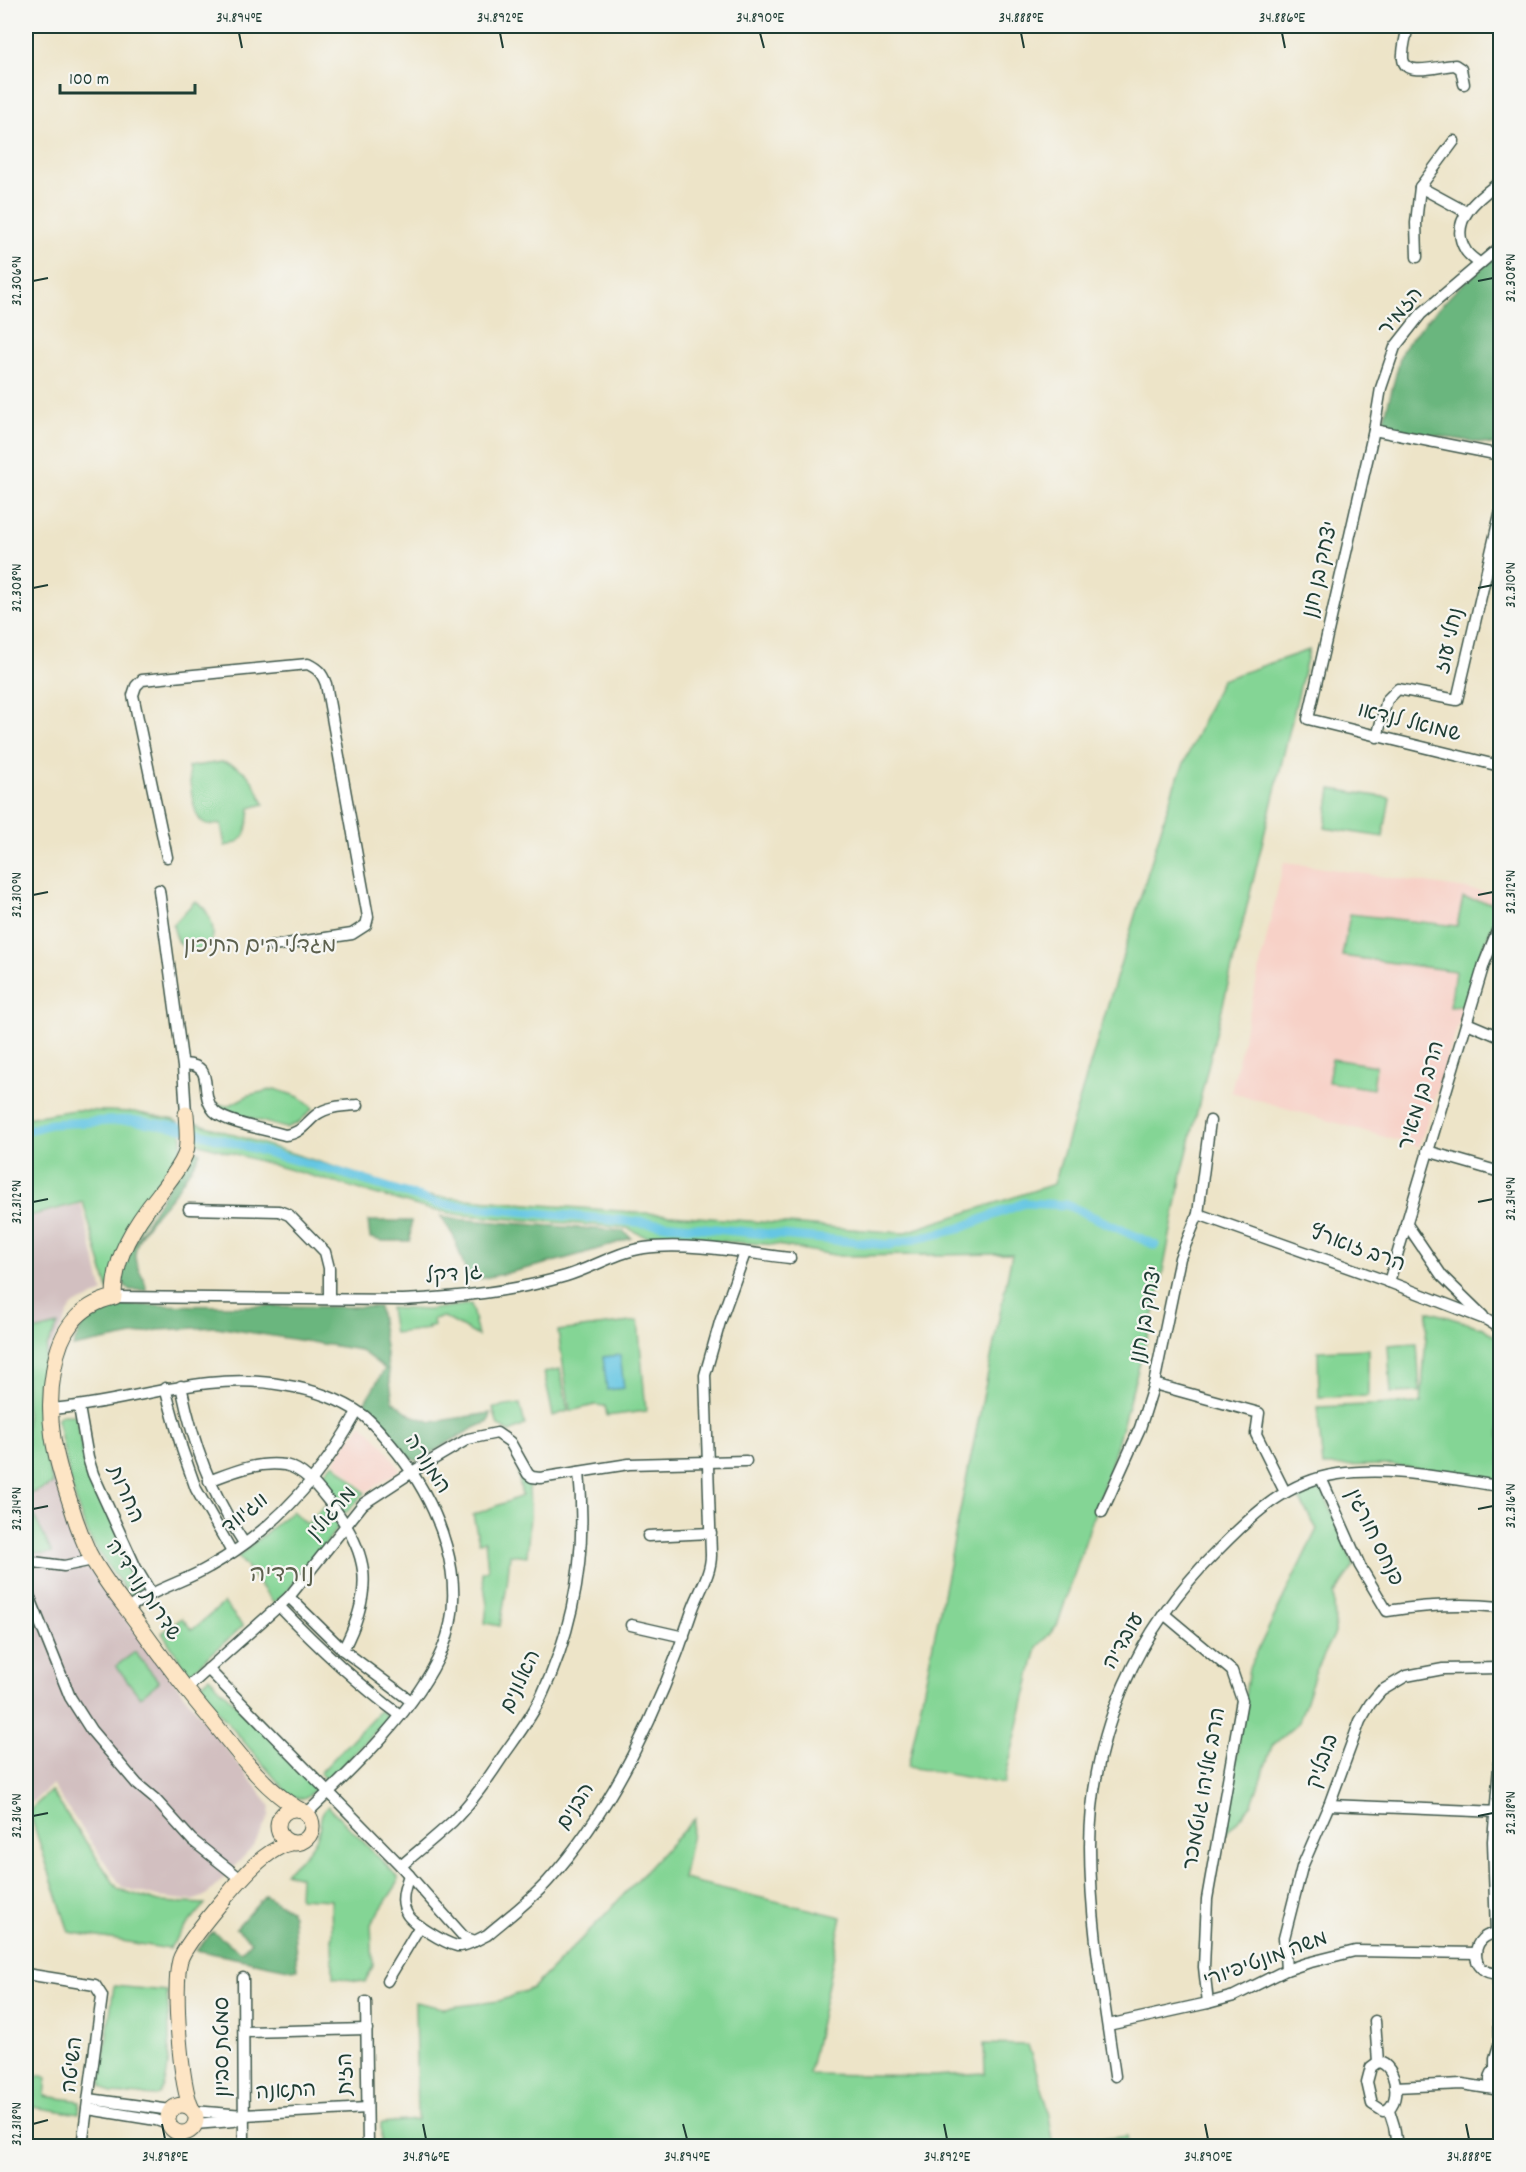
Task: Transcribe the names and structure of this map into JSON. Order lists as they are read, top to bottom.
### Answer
{
  "streets": {
    "street": [
      "הזמיר",
      "יצחק בן חנן",
      "נחלי עוז",
      "שמואל לנדאו",
      "הרב בן מאיר",
      "הרב זוארץ",
      "גן דקל",
      "המנורה",
      "החרות",
      "מרגולין",
      "ווג'ווד",
      "פנחס חורגין",
      "שדרות נורדיה",
      "עובדיה",
      "האלונים",
      "בובליק",
      "הרב אליהו גוטמכר",
      "הבנים",
      "משה מונטיפיורי",
      "סמטת סביון",
      "השיטה",
      "הזית",
      "התאנה"
    ]
  },
  "crossings": [
    ["הזמיר", "יצחק בן חנן"],
    ["יצחק בן חנן", "שמואל לנדאו"],
    ["יצחק בן חנן", "הרב זוארץ"],
    ["נחלי עוז", "שמואל לנדאו"],
    ["הרב בן מאיר", "הרב זוארץ"],
    ["גן דקל", "שדרות נורדיה"],
    ["גן דקל", "הבנים"],
    ["המנורה", "החרות"],
    ["המנורה", "מרגולין"],
    ["המנורה", "ווג'ווד"],
    ["המנורה", "שדרות נורדיה"],
    ["החרות", "ווג'ווד"],
    ["מרגולין", "שדרות נורדיה"],
    ["ווג'ווד", "שדרות נורדיה"],
    ["פנחס חורגין", "עובדיה"],
    ["עובדיה", "הרב אליהו גוטמכר"],
    ["עובדיה", "משה מונטיפיורי"],
    ["בובליק", "משה מונטיפיורי"],
    ["הרב אליהו גוטמכר", "משה מונטיפיורי"],
    ["סמטת סביון", "התאנה"],
    ["הזית", "התאנה"]
  ],
  "districts": ["מגדלי הים התיכון", "נורדיה"],
  "scale_bar": "100 m",
  "coordinates": [
    "34.894°E",
    "34.892°E",
    "34.890°E",
    "34.888°E",
    "34.886°E",
    "32.308°N",
    "32.306°N",
    "32.310°N",
    "32.312°N",
    "32.314°N",
    "32.316°N",
    "32.318°N",
    "34.898°E",
    "34.896°E"
  ]
}
